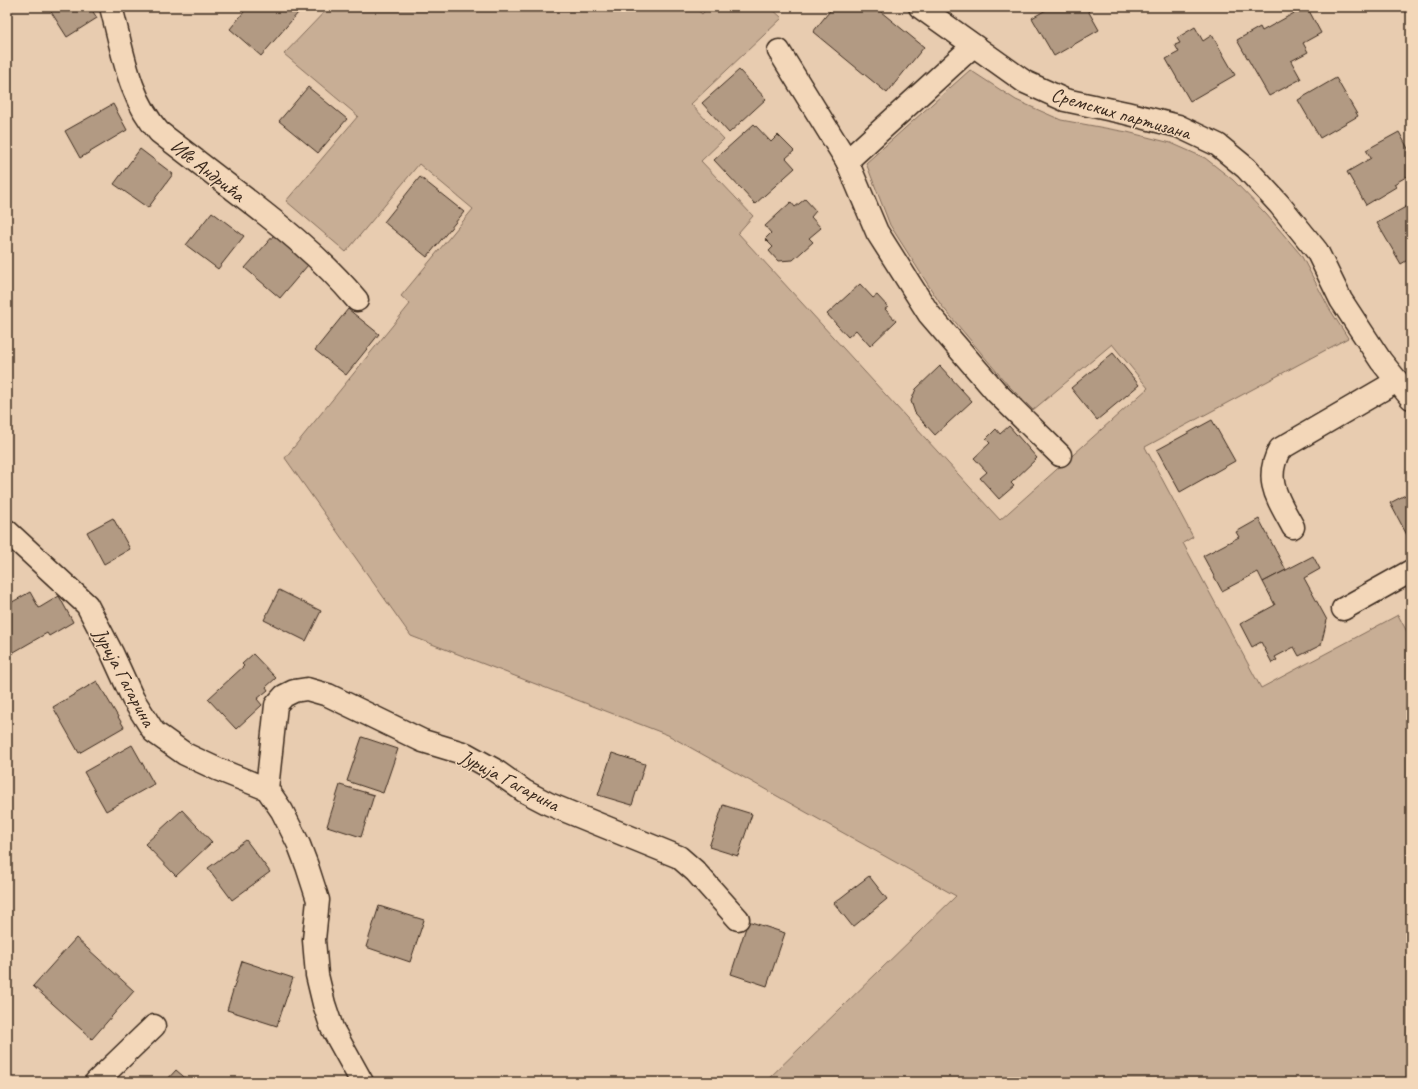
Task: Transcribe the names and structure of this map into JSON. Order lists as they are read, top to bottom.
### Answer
{
  "streets": {
    "street": ["Сремских партизана", "Иве Андрића", "Јурија Гагарина"]
  }
}
